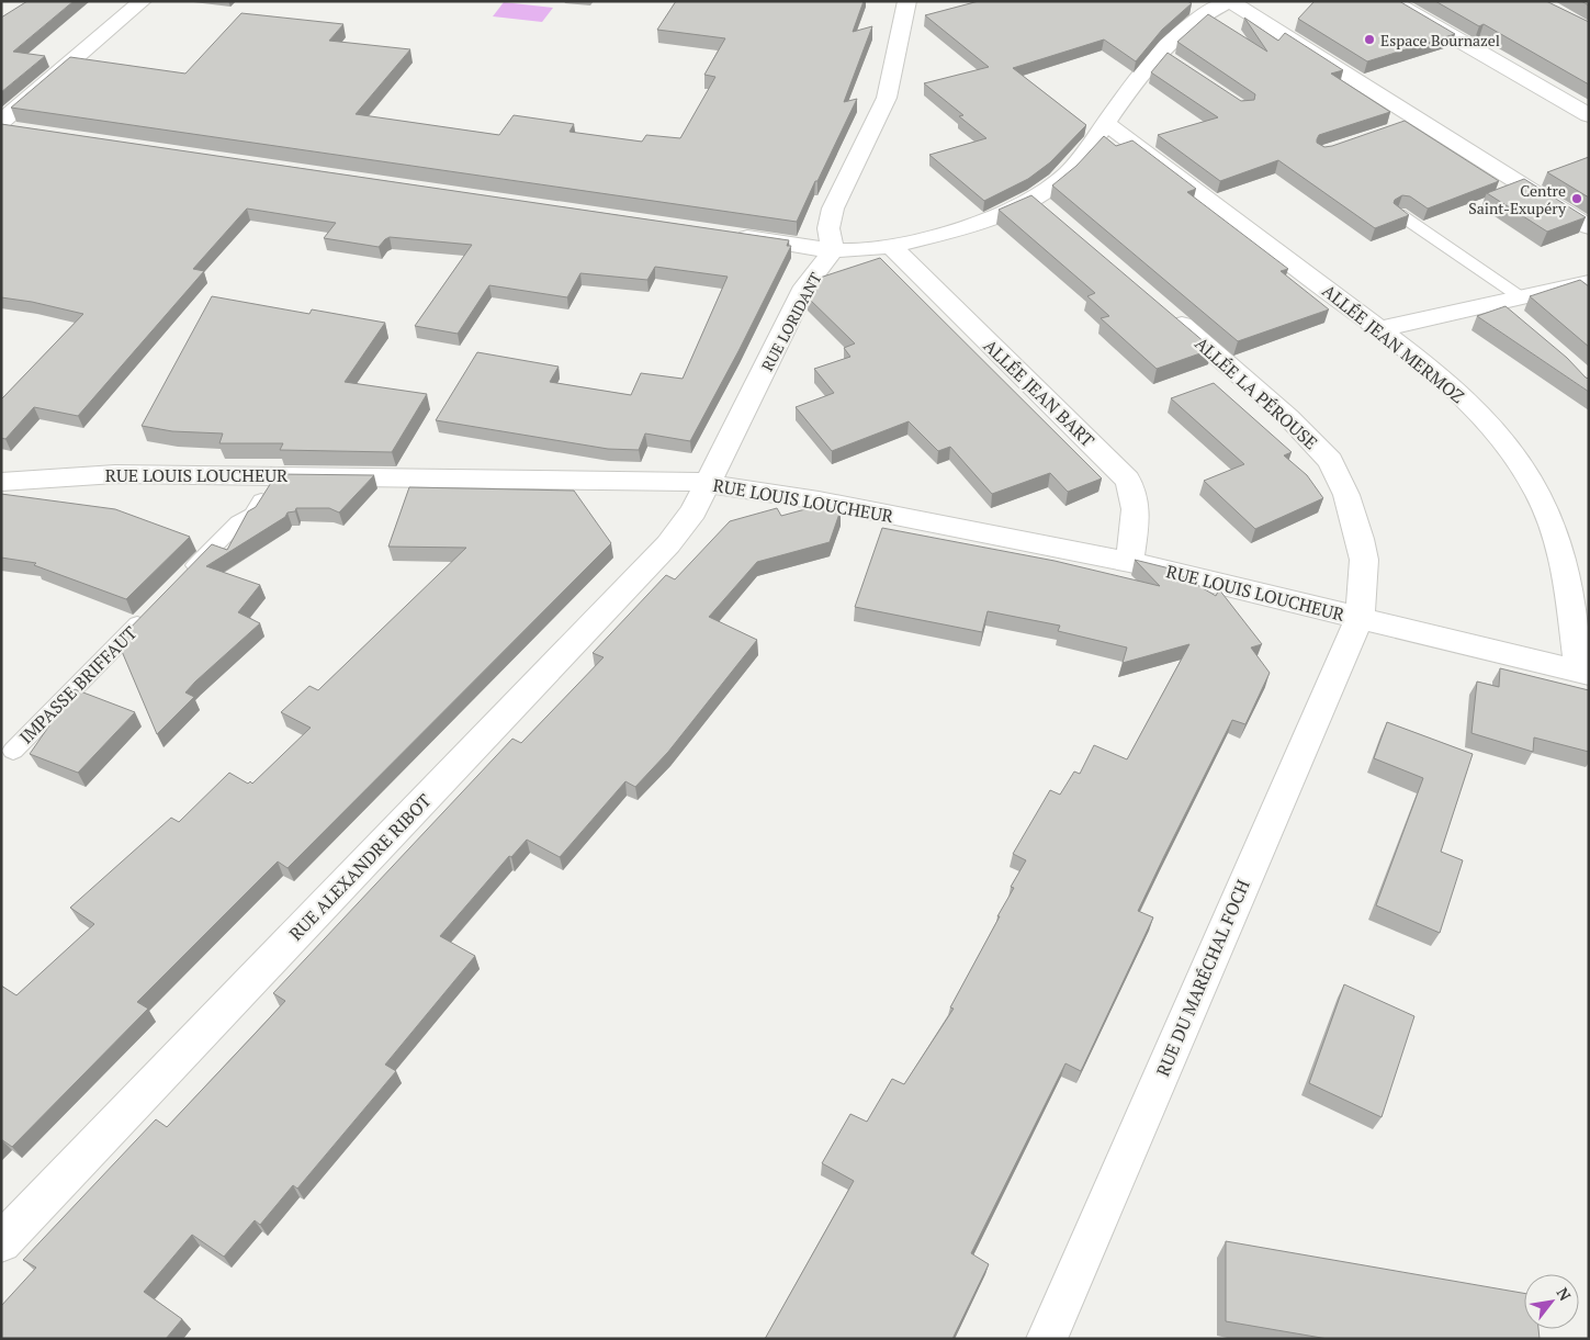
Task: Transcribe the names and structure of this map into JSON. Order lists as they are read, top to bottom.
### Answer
{
  "streets": {
    "street": [
      "RUE LORIDANT",
      "ALLÉE JEAN MERMOZ",
      "ALLÉE JEAN BART",
      "ALLÉE LA PÉROUSE",
      "RUE LOUIS LOUCHEUR",
      "RUE ALEXANDRE RIBOT",
      "RUE DU MARÉCHAL FOCH"
    ],
    "lane": ["IMPASSE BRIFFAUT"]
  },
  "crossings": [
    ["RUE LORIDANT", "RUE LOUIS LOUCHEUR"],
    ["RUE LORIDANT", "RUE ALEXANDRE RIBOT"],
    ["ALLÉE JEAN MERMOZ", "RUE LOUIS LOUCHEUR"],
    ["ALLÉE JEAN BART", "RUE LOUIS LOUCHEUR"],
    ["ALLÉE LA PÉROUSE", "RUE LOUIS LOUCHEUR"],
    ["ALLÉE LA PÉROUSE", "RUE DU MARÉCHAL FOCH"],
    ["RUE LOUIS LOUCHEUR", "RUE ALEXANDRE RIBOT"],
    ["RUE LOUIS LOUCHEUR", "RUE DU MARÉCHAL FOCH"]
  ],
  "places": ["Espace Bournazel", "Centre Saint-Exupéry"],
  "north": "top right"
}
